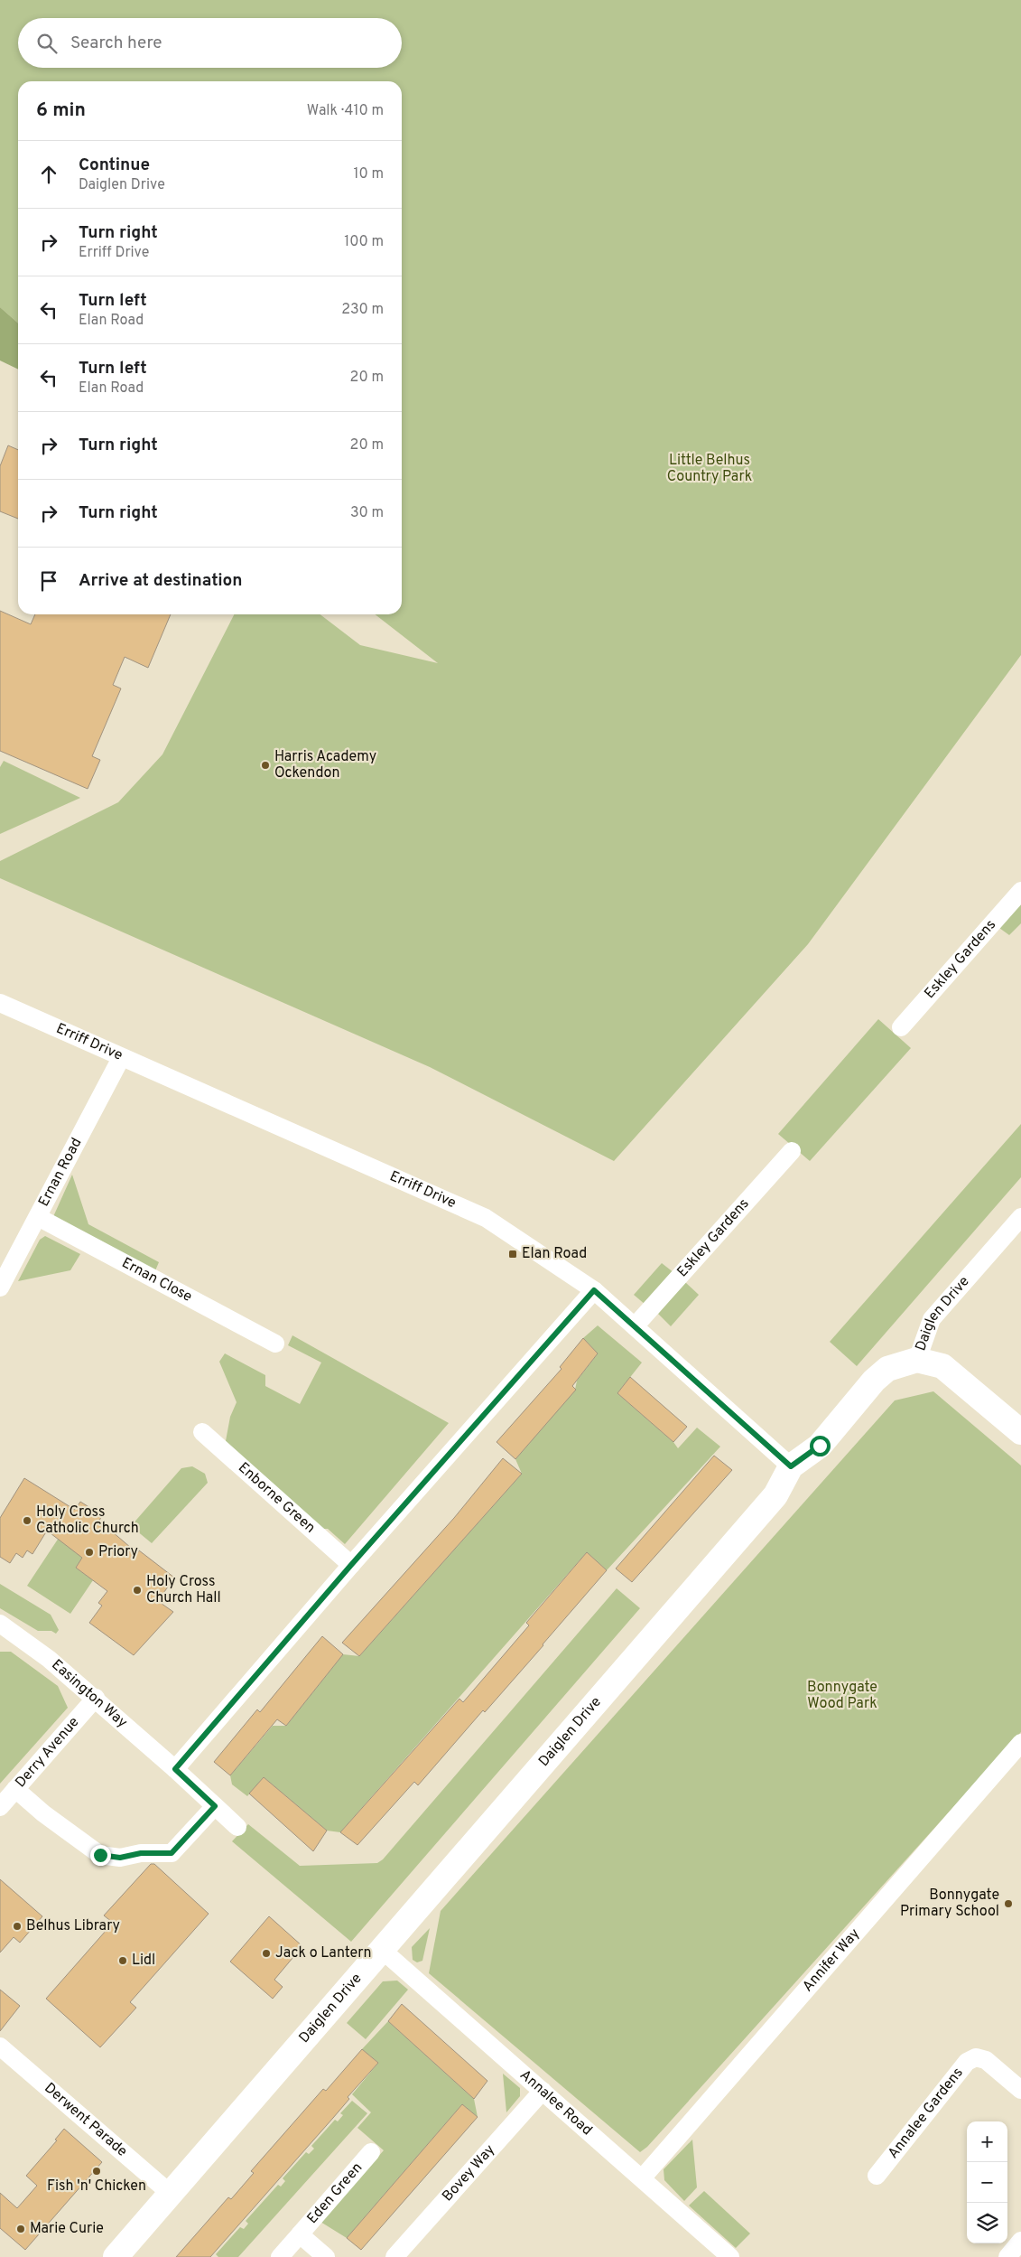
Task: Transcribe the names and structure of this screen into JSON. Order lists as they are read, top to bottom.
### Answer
{
  "streets": {
    "street": [
      "Eskley Gardens",
      "Erriff Drive",
      "Ernan Road",
      "Ernan Close",
      "Daiglen Drive",
      "Enborne Green",
      "Easington Way",
      "Derry Avenue",
      "Annifer Way",
      "Annalee Road",
      "Annalee Gardens",
      "Derwent Parade",
      "Bovey Way",
      "Eden Green"
    ]
  },
  "crossings": [
    ["Eskley Gardens", "Erriff Drive"],
    ["Erriff Drive", "Ernan Road"],
    ["Erriff Drive", "Daiglen Drive"],
    ["Ernan Road", "Ernan Close"],
    ["Daiglen Drive", "Annalee Road"],
    ["Daiglen Drive", "Derwent Parade"],
    ["Easington Way", "Derry Avenue"],
    ["Annifer Way", "Annalee Road"],
    ["Annalee Road", "Bovey Way"]
  ],
  "parks": ["Little Belhus Country Park", "Bonnygate Wood Park"],
  "places": {
    "other": [
      "Harris Academy Ockendon",
      "Holy Cross Catholic Church",
      "Priory",
      "Holy Cross Church Hall",
      "Bonnygate Primary School",
      "Belhus Library",
      "Jack o Lantern",
      "Lidl",
      "Fish 'n' Chicken",
      "Marie Curie"
    ],
    "transit": ["Elan Road"]
  },
  "page": {
    "search": "Search here",
    "heading": ["6 min", "Walk · 410 m"],
    "list": [
      ["Continue", "Daiglen Drive", "10 m"],
      ["Turn right", "Erriff Drive", "100 m"],
      ["Turn left", "Elan Road", "230 m"],
      ["Turn left", "Elan Road", "20 m"],
      ["Turn right", "20 m"],
      ["Turn right", "30 m"],
      "Arrive at destination"
    ],
    "map_buttons": ["+", "−"]
  }
}
